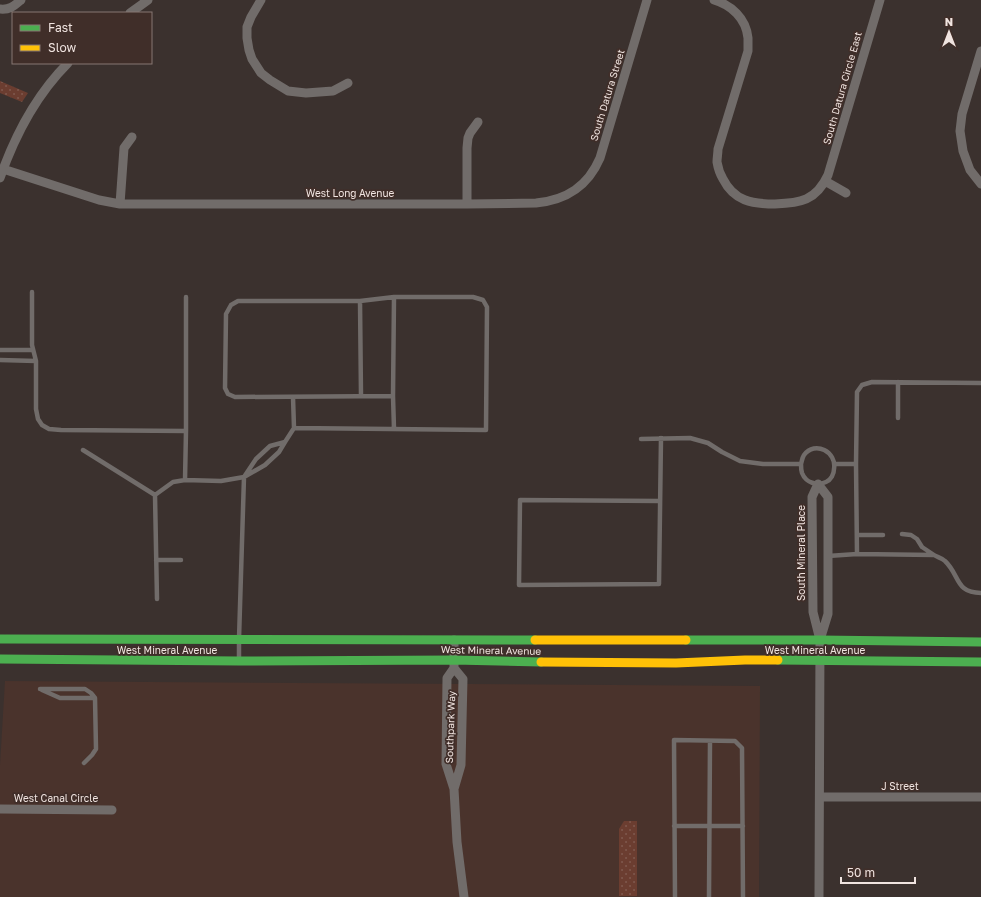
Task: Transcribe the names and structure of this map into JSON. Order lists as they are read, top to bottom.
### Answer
{
  "streets": {
    "main road": ["West Mineral Avenue"],
    "street": [
      "South Datura Circle East",
      "South Datura Street",
      "West Long Avenue",
      "South Mineral Place",
      "Southpark Way",
      "J Street",
      "West Canal Circle"
    ]
  },
  "crossings": [
    ["South Datura Street", "West Long Avenue"],
    ["South Mineral Place", "West Mineral Avenue"],
    ["South Mineral Place", "J Street"],
    ["West Mineral Avenue", "Southpark Way"]
  ],
  "legend": ["Fast", "Slow"],
  "scale_bar": "50 m",
  "north": "top"
}
